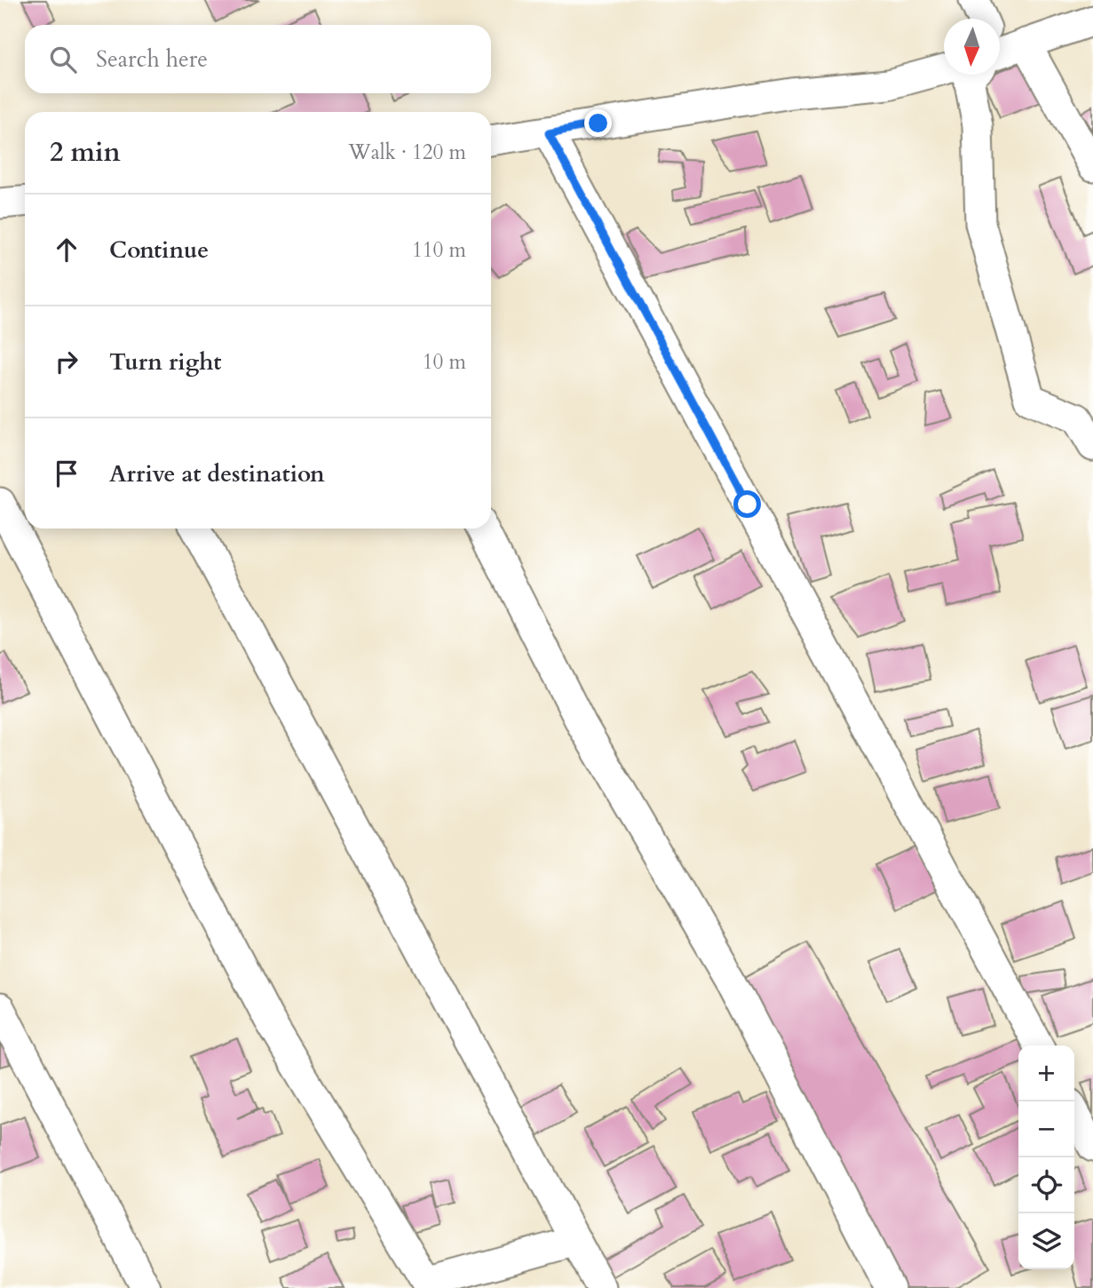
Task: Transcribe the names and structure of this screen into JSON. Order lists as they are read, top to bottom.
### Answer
{
  "north": "bottom",
  "page": {
    "search": "Search here",
    "heading": ["2 min", "Walk · 120 m"],
    "list": [
      ["Continue", "110 m"],
      ["Turn right", "10 m"],
      "Arrive at destination"
    ],
    "map_buttons": ["+", "−"]
  }
}
